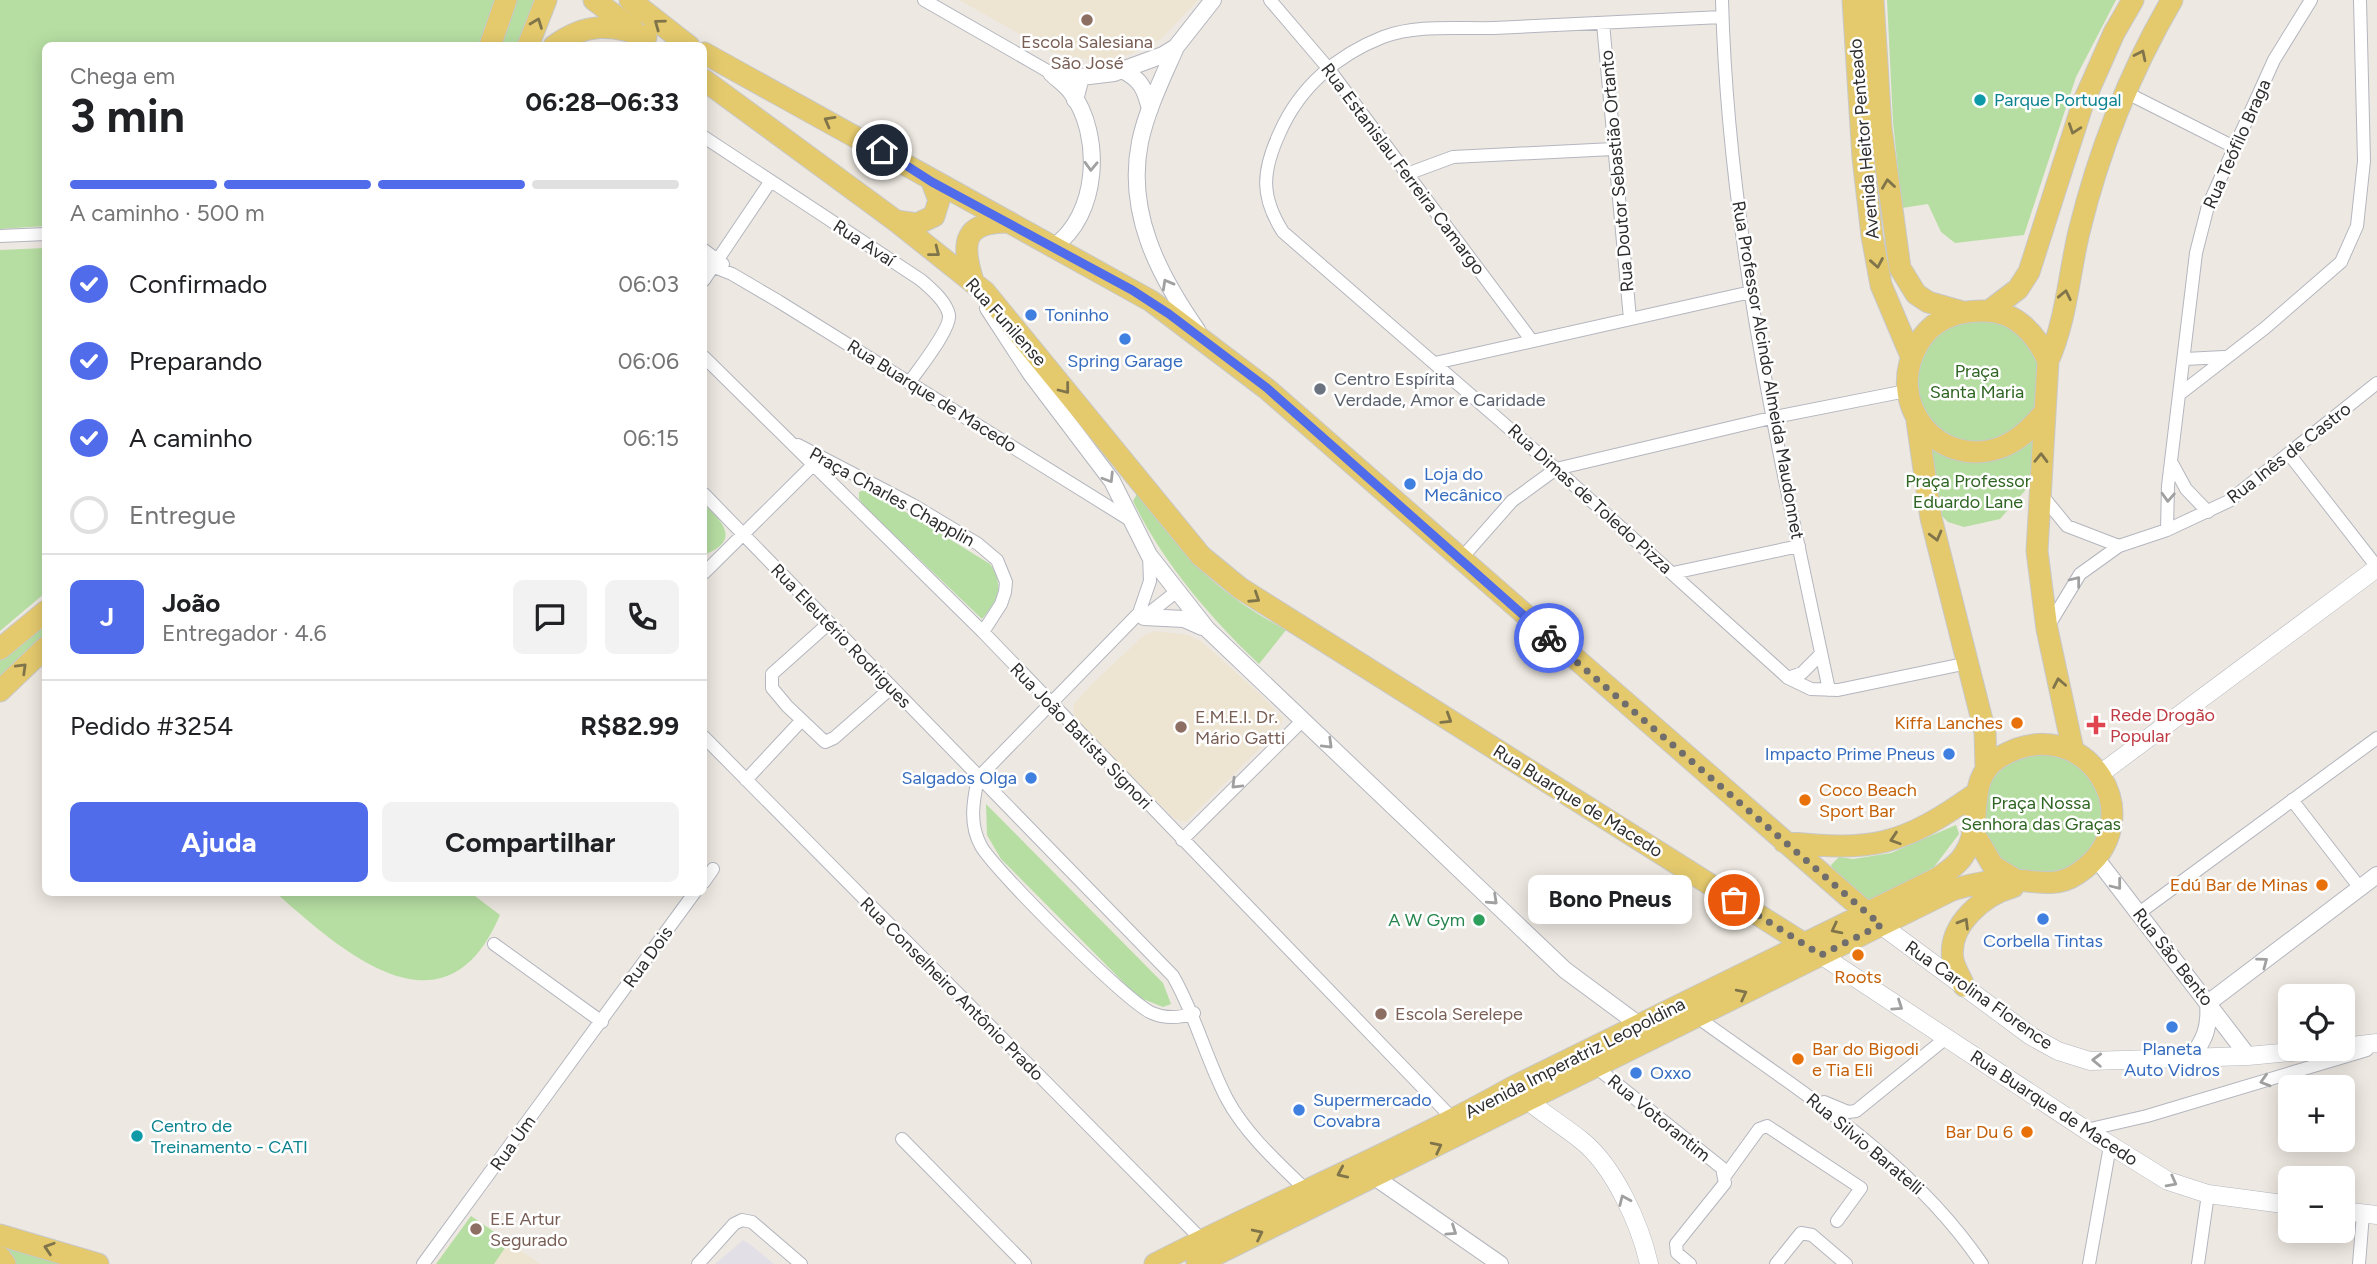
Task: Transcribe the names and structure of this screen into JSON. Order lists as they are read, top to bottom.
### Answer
{
  "streets": {
    "main road": [
      "Avenida Heitor Penteado",
      "Rua Funilense",
      "Rua Buarque de Macedo",
      "Rua Carolina Florence",
      "Avenida Imperatriz Leopoldina"
    ],
    "street": [
      "Rua Teófilo Braga",
      "Rua Estanislau Ferreira Camargo",
      "Rua Doutor Sebastião Ortanto",
      "Rua Avaí",
      "Rua Professor Alcindo Almeida Maudonnet",
      "Rua Inês de Castro",
      "Praça Charles Chapplin",
      "Rua Dimas de Toledo Pizza",
      "Rua Eleutério Rodrigues",
      "Rua João Batista Signori",
      "Rua Dois",
      "Rua São Bento",
      "Rua Conselheiro Antônio Prado",
      "Rua Votorantim",
      "Rua Um",
      "Rua Silvio Baratelli"
    ]
  },
  "crossings": [
    ["Rua Teófilo Braga", "Rua Inês de Castro"],
    ["Rua Estanislau Ferreira Camargo", "Rua Dimas de Toledo Pizza"],
    ["Rua Doutor Sebastião Ortanto", "Rua Dimas de Toledo Pizza"],
    ["Rua Avaí", "Rua Buarque de Macedo"],
    ["Rua Funilense", "Rua Buarque de Macedo"],
    ["Rua Professor Alcindo Almeida Maudonnet", "Rua Dimas de Toledo Pizza"],
    ["Rua Buarque de Macedo", "Avenida Imperatriz Leopoldina"],
    ["Praça Charles Chapplin", "Rua João Batista Signori"],
    ["Rua Eleutério Rodrigues", "Avenida Imperatriz Leopoldina"],
    ["Rua João Batista Signori", "Avenida Imperatriz Leopoldina"],
    ["Rua Dois", "Rua Um"],
    ["Rua São Bento", "Rua Carolina Florence"],
    ["Rua São Bento", "Avenida Imperatriz Leopoldina"],
    ["Rua Conselheiro Antônio Prado", "Avenida Imperatriz Leopoldina"],
    ["Rua Carolina Florence", "Avenida Imperatriz Leopoldina"],
    ["Avenida Imperatriz Leopoldina", "Rua Votorantim"],
    ["Avenida Imperatriz Leopoldina", "Rua Silvio Baratelli"]
  ],
  "one_way": ["Rua Funilense"],
  "parks": ["Praça Santa Maria", "Praça Professor Eduardo Lane", "Praça Nossa Senhora das Graças"],
  "places": {
    "other": [
      "Escola Salesiana São José",
      "Parque Portugal",
      "Toninho",
      "Spring Garage",
      "Centro Espírita Verdade, Amor e Caridade",
      "Loja do Mecânico",
      "Kiffa Lanches",
      "E.M.E.I. Dr. Mário Gatti",
      "Impacto Prime Pneus",
      "Salgados Olga",
      "Coco Beach Sport Bar",
      "Edú Bar de Minas",
      "Bono Pneus",
      "Corbella Tintas",
      "A W Gym",
      "Roots",
      "Escola Serelepe",
      "Planeta Auto Vidros",
      "Bar do Bigodi e Tia Eli",
      "Oxxo",
      "Supermercado Covabra",
      "Bar Du 6",
      "Centro de Treinamento - CATI",
      "E.E Artur Segurado"
    ],
    "health": ["Rede Drogão Popular"]
  },
  "page": {
    "heading": ["3 min", "Chega em", "06:28–06:33"],
    "panel": [
      "João",
      "Entregador · 4.6",
      "Pedido #3254",
      "R$82.99"
    ],
    "bar": "A caminho · 500 m",
    "list": [
      ["Confirmado", "06:03"],
      ["Preparando", "06:06"],
      ["A caminho", "06:15"],
      "Entregue"
    ],
    "round": "J",
    "buttons": ["Ajuda", "Compartilhar"],
    "bubble": "Bono Pneus",
    "map_buttons": ["+", "−"]
  }
}
